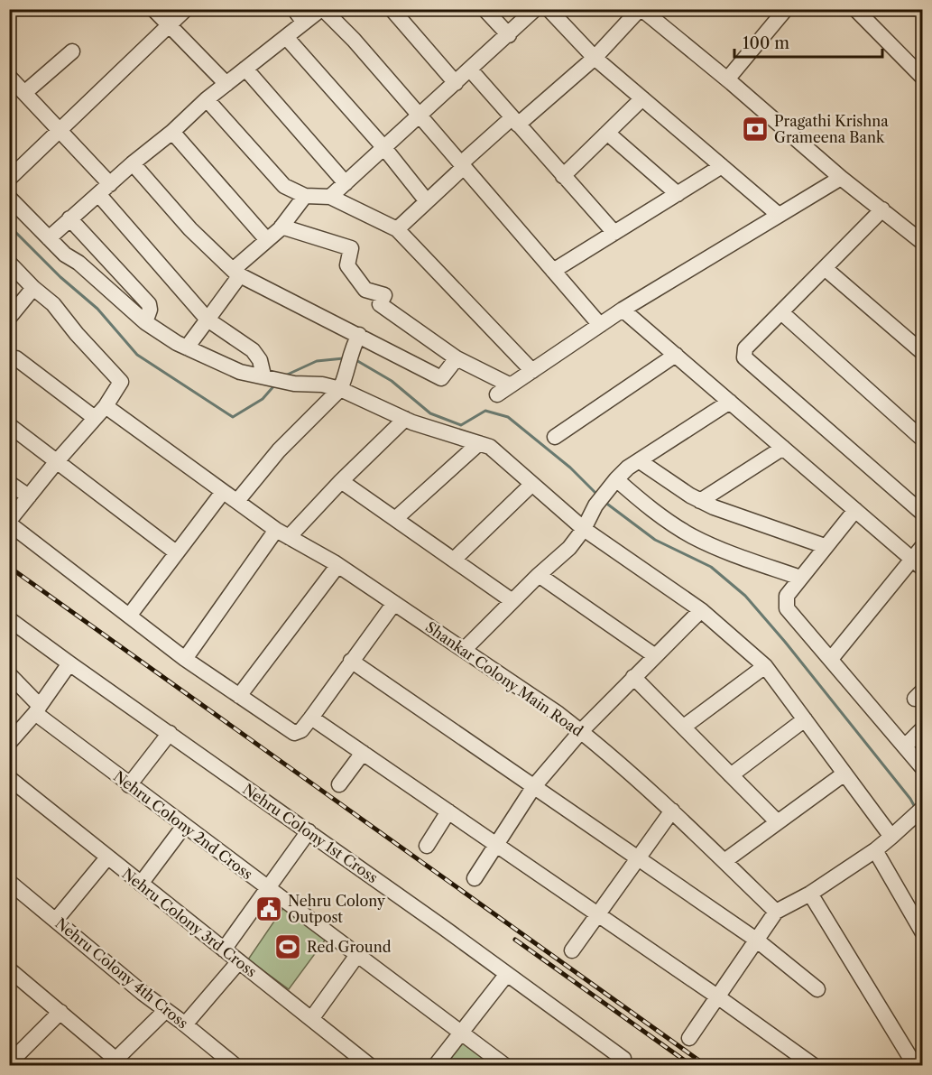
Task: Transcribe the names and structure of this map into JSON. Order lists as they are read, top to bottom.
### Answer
{
  "streets": {
    "street": [
      "Shankar Colony Main Road",
      "Nehru Colony 2nd Cross",
      "Nehru Colony 1st Cross",
      "Nehru Colony 3rd Cross",
      "Nehru Colony 4th Cross"
    ]
  },
  "places": {
    "bank": ["Pragathi Krishna Grameena Bank"],
    "public building": ["Nehru Colony Outpost"],
    "sports": ["Red Ground"]
  },
  "scale_bar": "100 m"
}
